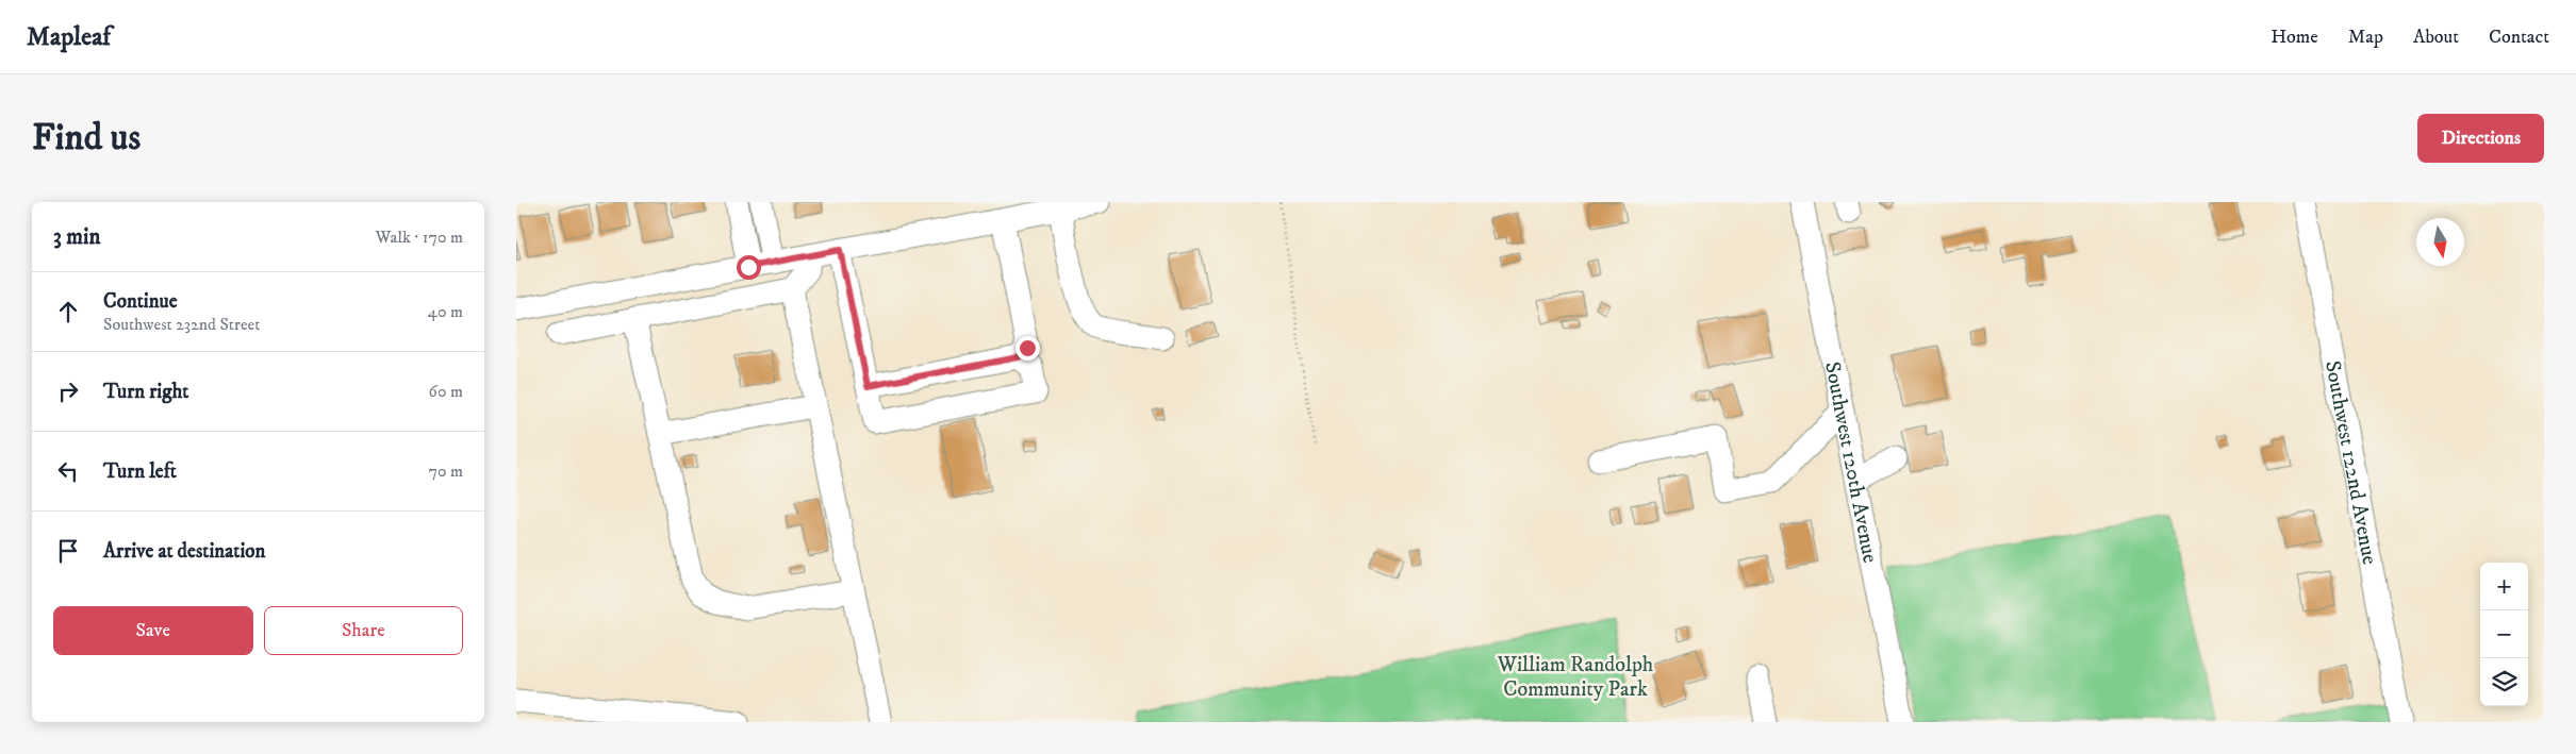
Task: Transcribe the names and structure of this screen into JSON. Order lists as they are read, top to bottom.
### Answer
{
  "streets": {
    "street": ["Southwest 120th Avenue", "Southwest 122nd Avenue"]
  },
  "parks": ["William Randolph Community Park"],
  "north": "bottom",
  "page": {
    "header": "Mapleaf",
    "nav": [
      "Home",
      "Map",
      "About",
      "Contact"
    ],
    "buttons": [
      "Directions",
      ["Save", "Share"]
    ],
    "title": "Find us",
    "heading": ["3 min", "Walk · 170 m"],
    "list": [
      ["Continue", "Southwest 232nd Street", "40 m"],
      ["Turn right", "60 m"],
      ["Turn left", "70 m"],
      "Arrive at destination"
    ],
    "map_buttons": ["+", "−"]
  }
}
